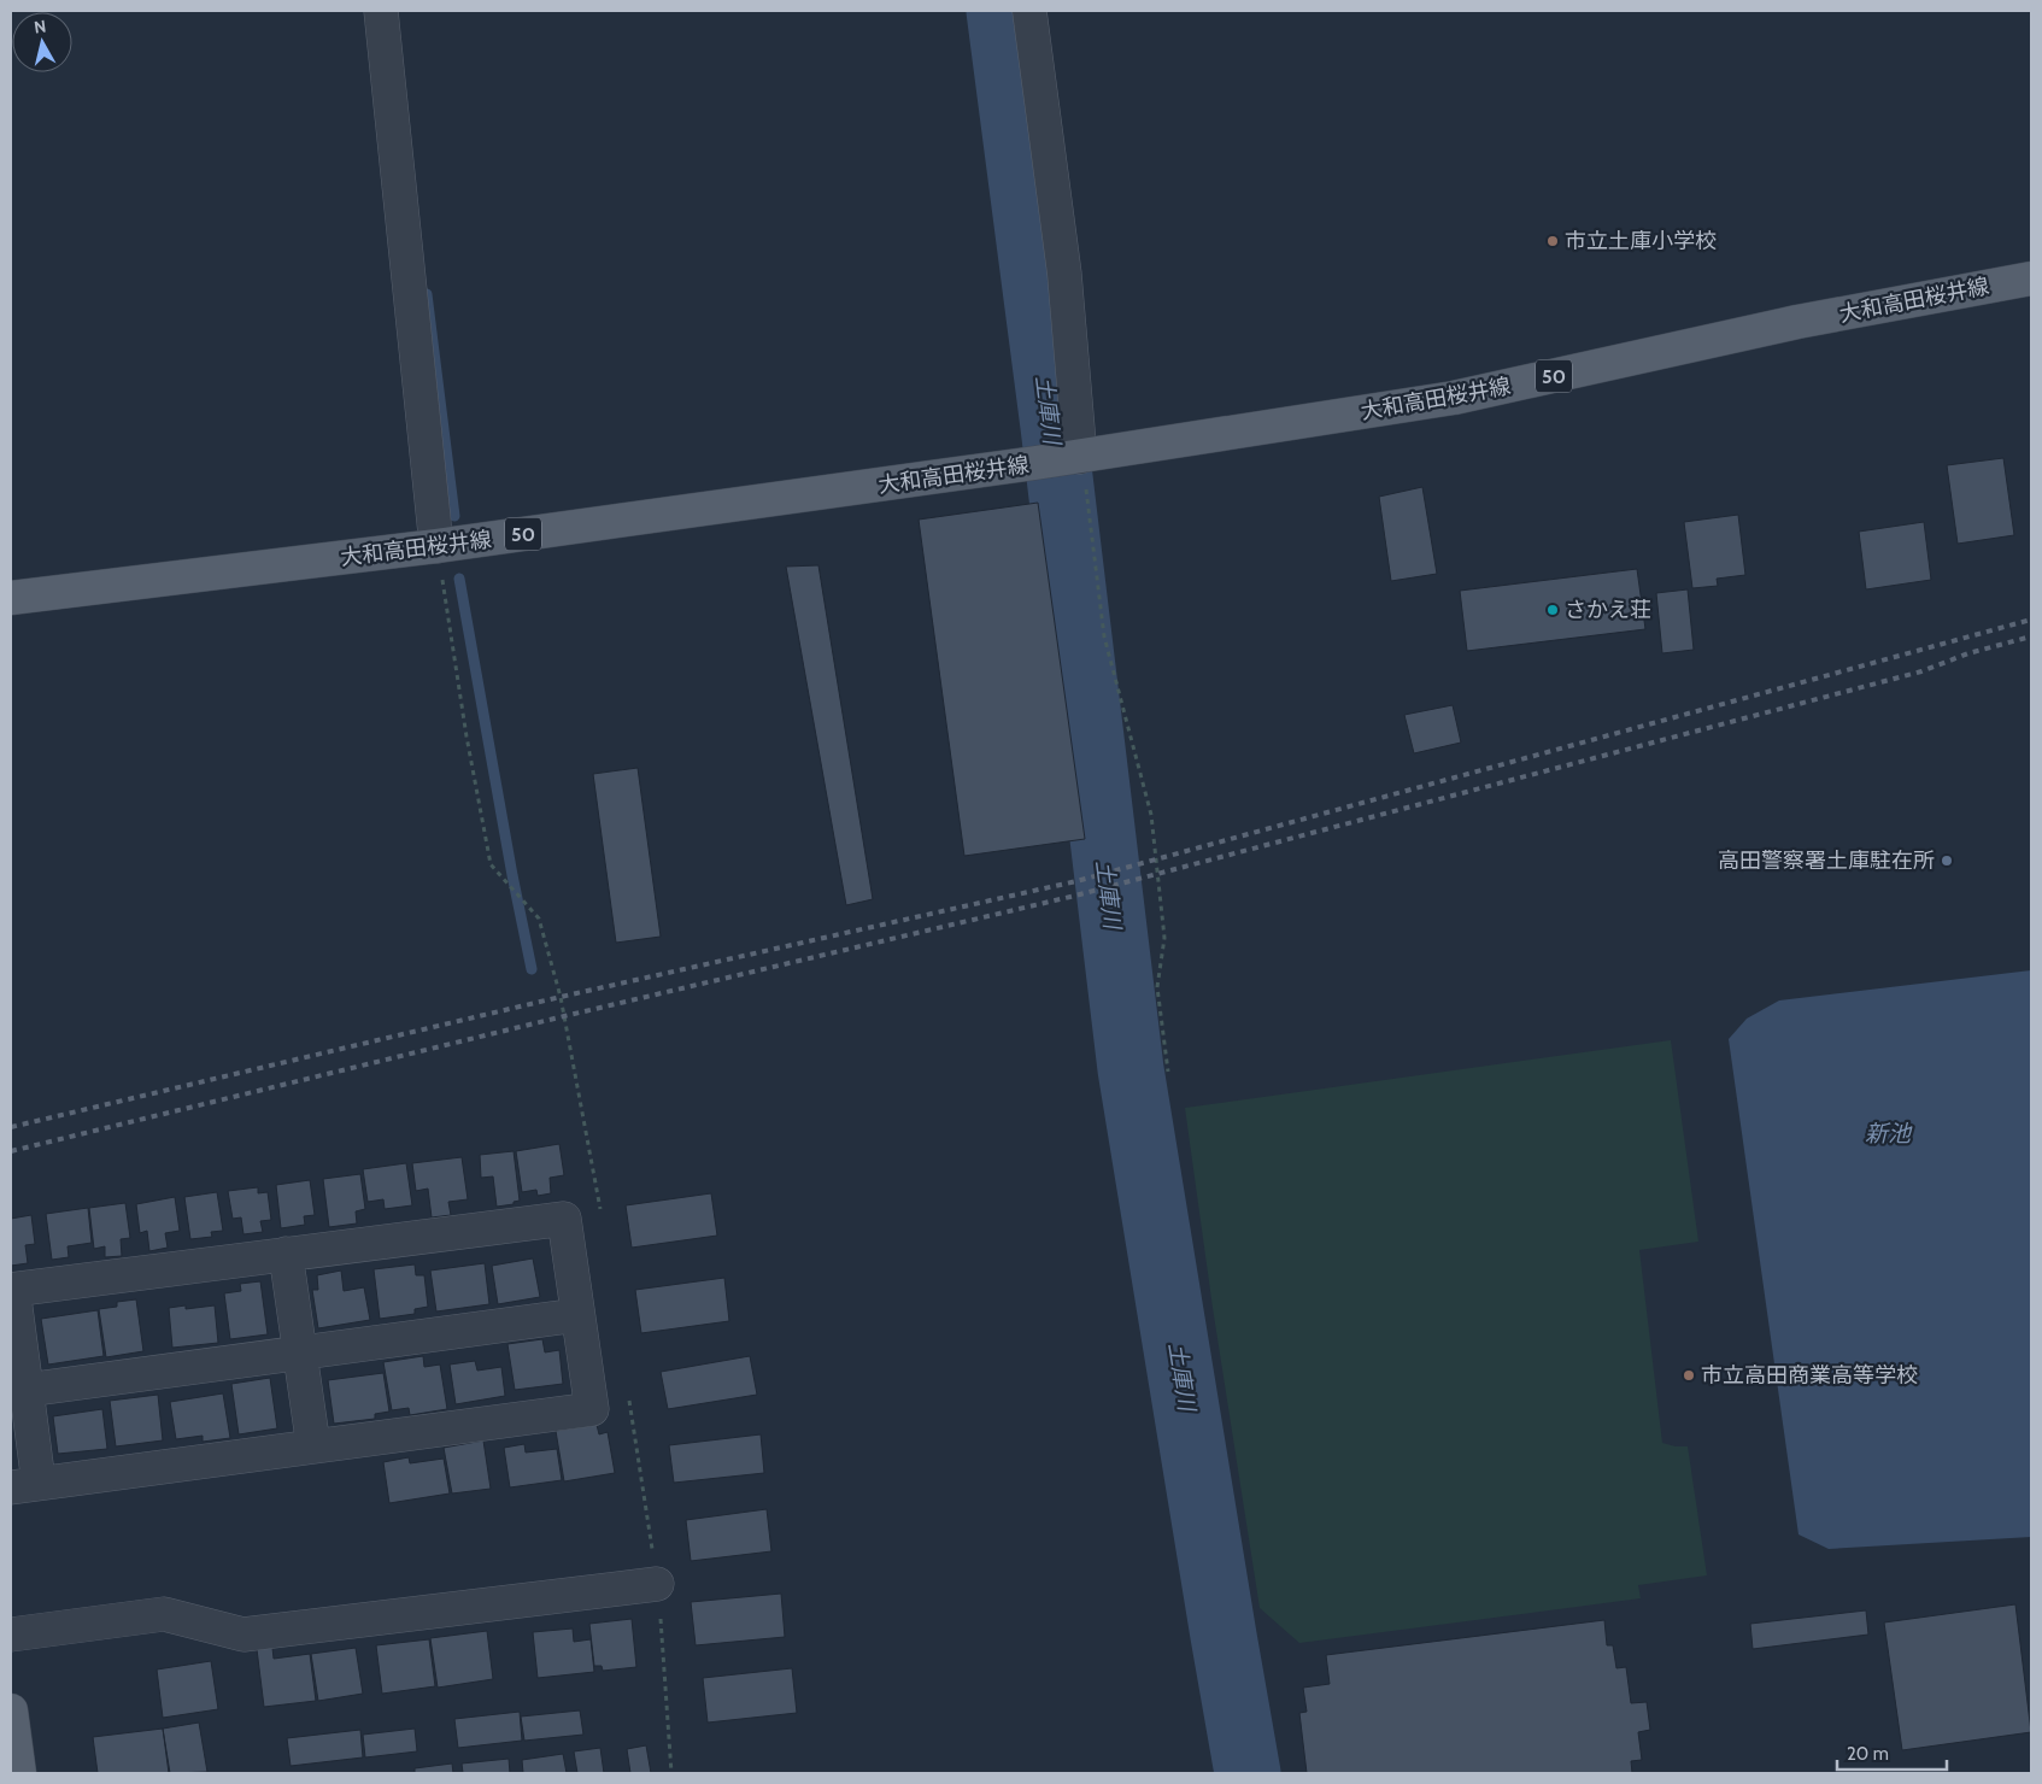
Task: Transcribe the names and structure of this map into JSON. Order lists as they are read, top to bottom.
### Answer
{
  "streets": {
    "main road": ["大和高田桜井線", "50"]
  },
  "water": ["土庫川", "新池"],
  "places": [
    "市立土庫小学校",
    "さかえ荘",
    "高田警察署土庫駐在所",
    "市立高田商業高等学校"
  ],
  "scale_bar": "20 m",
  "north": "top"
}
